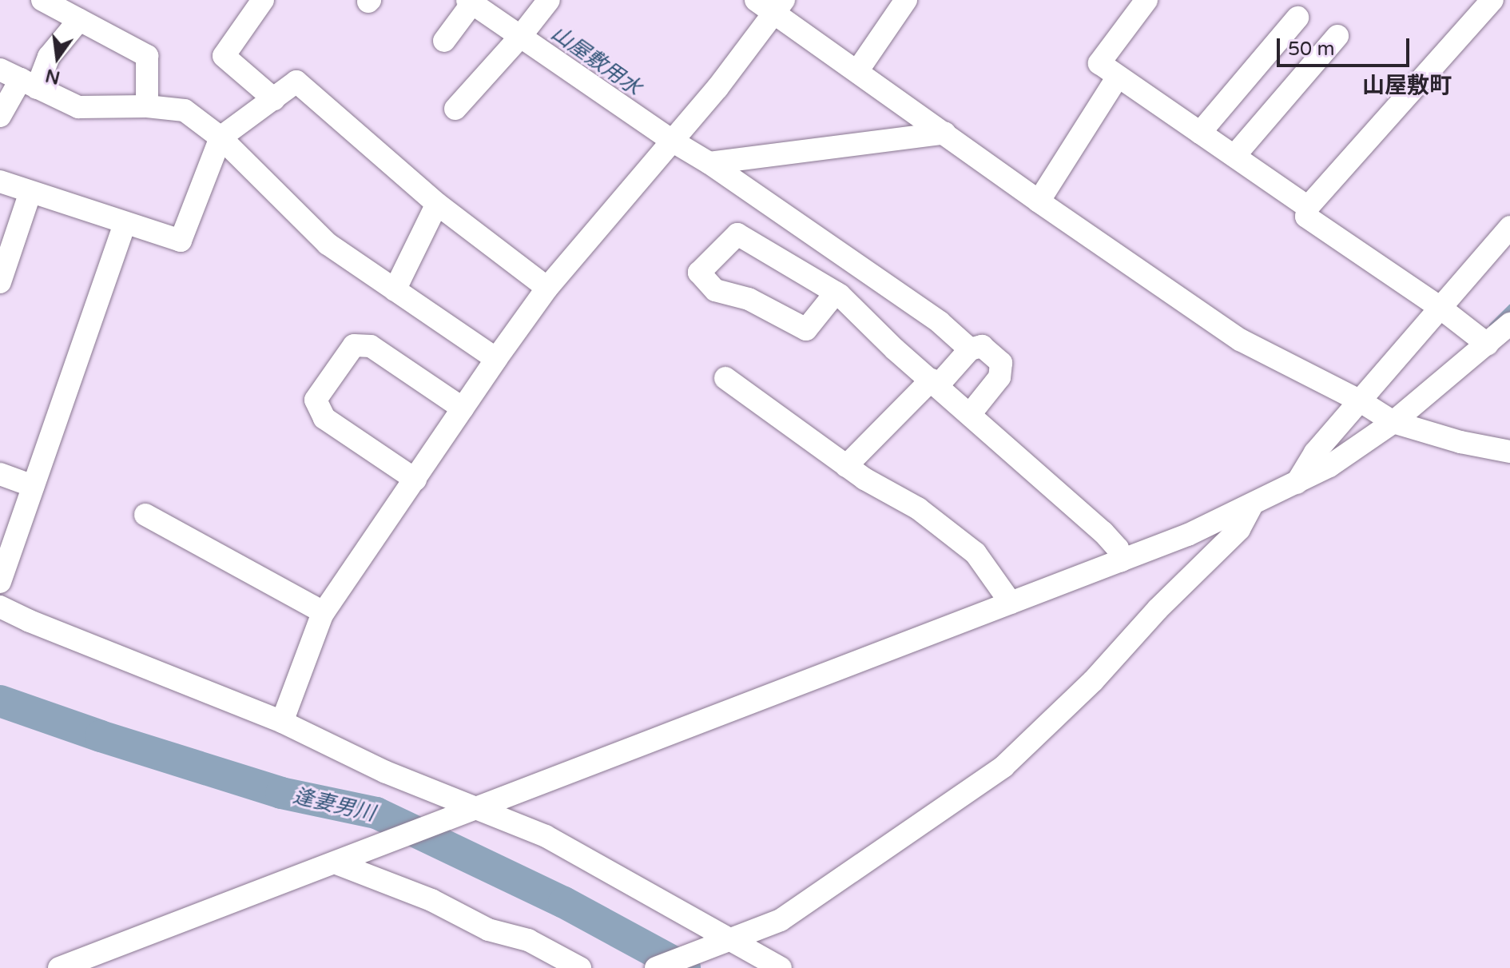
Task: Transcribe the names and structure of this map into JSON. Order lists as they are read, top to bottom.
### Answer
{
  "districts": ["山屋敷町"],
  "water": ["山屋敷用水", "逢妻男川"],
  "scale_bar": "50 m",
  "north": "bottom"
}
